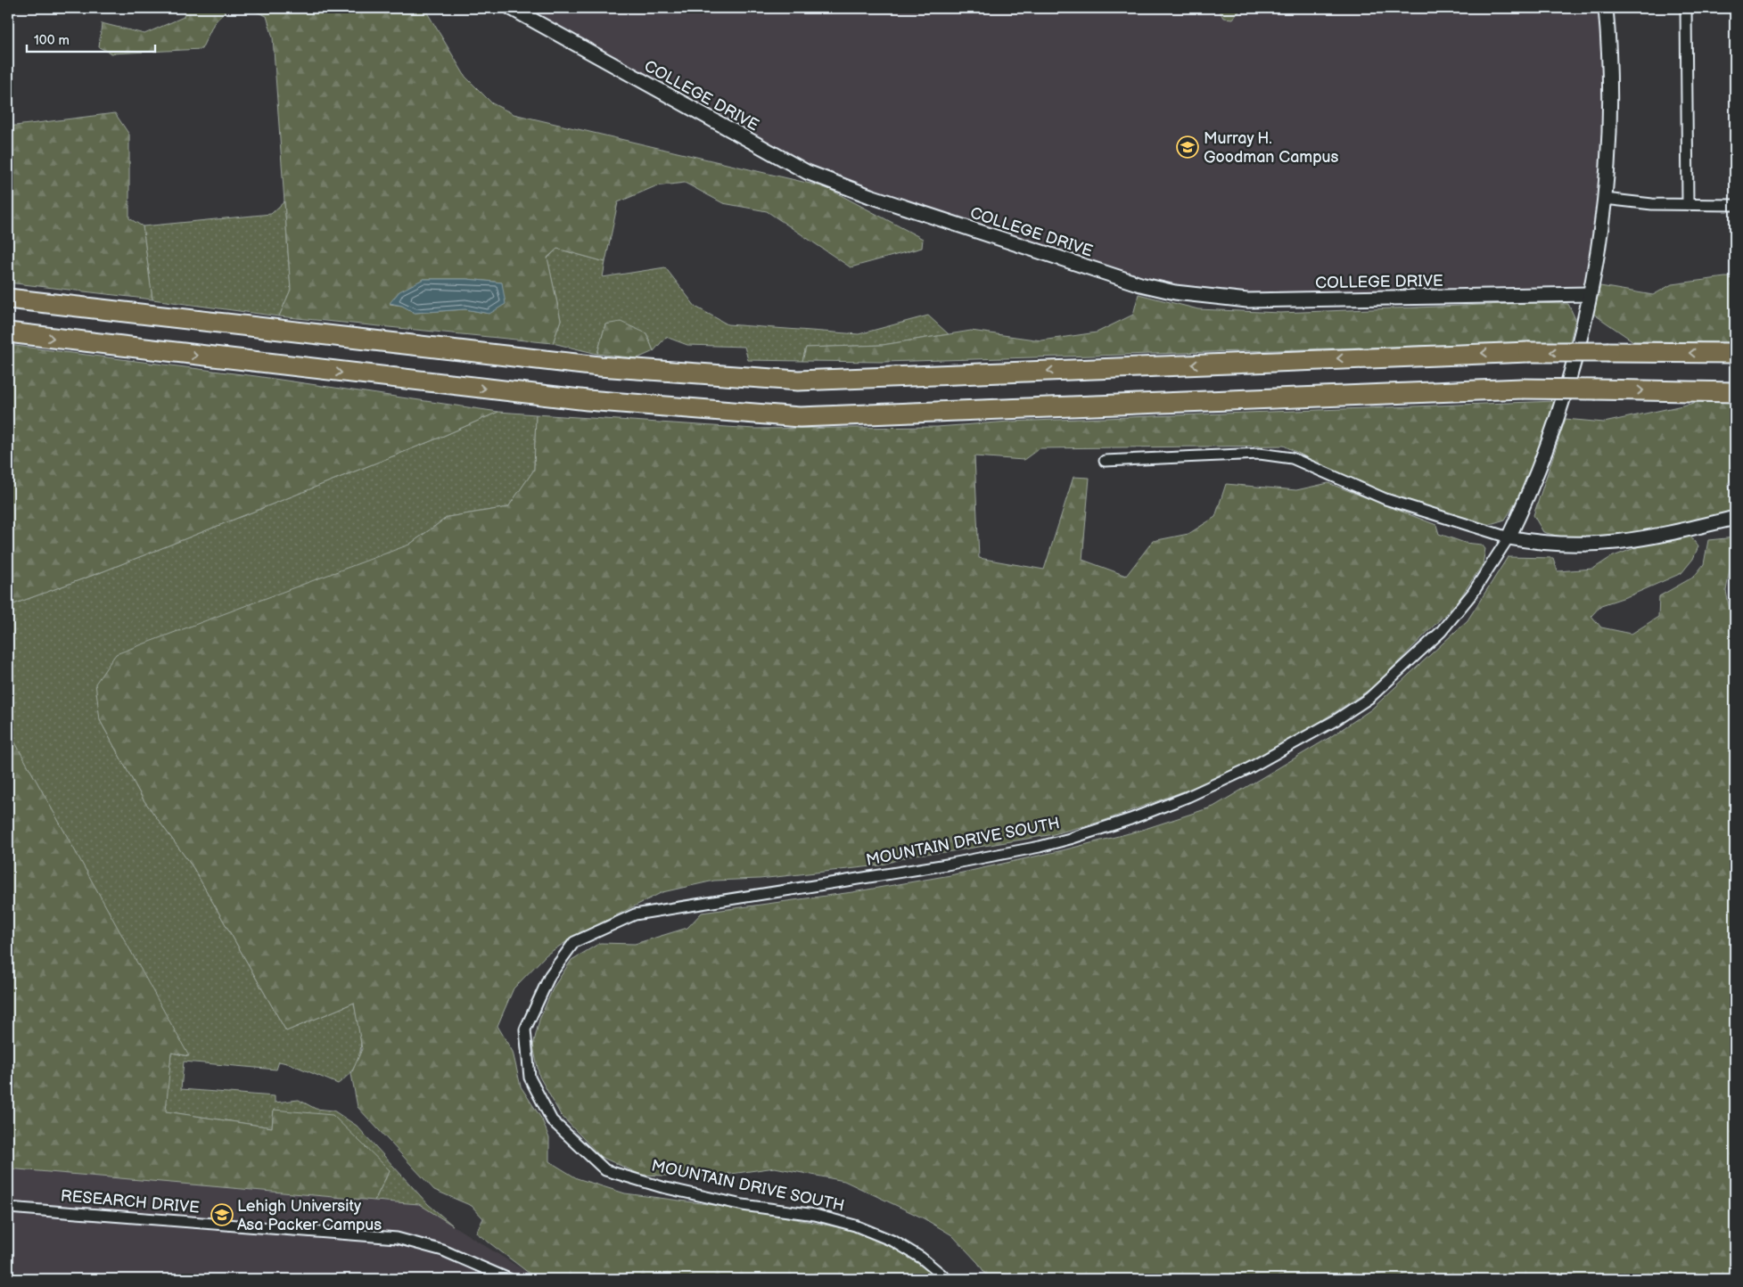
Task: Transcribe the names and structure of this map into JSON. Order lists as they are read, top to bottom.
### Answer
{
  "streets": {
    "street": ["COLLEGE DRIVE", "MOUNTAIN DRIVE SOUTH", "RESEARCH DRIVE"]
  },
  "crossings": [
    ["COLLEGE DRIVE", "MOUNTAIN DRIVE SOUTH"]
  ],
  "places": {
    "school or university": ["Murray H. Goodman Campus", "Lehigh University Asa Packer Campus"]
  },
  "scale_bar": "100 m"
}
